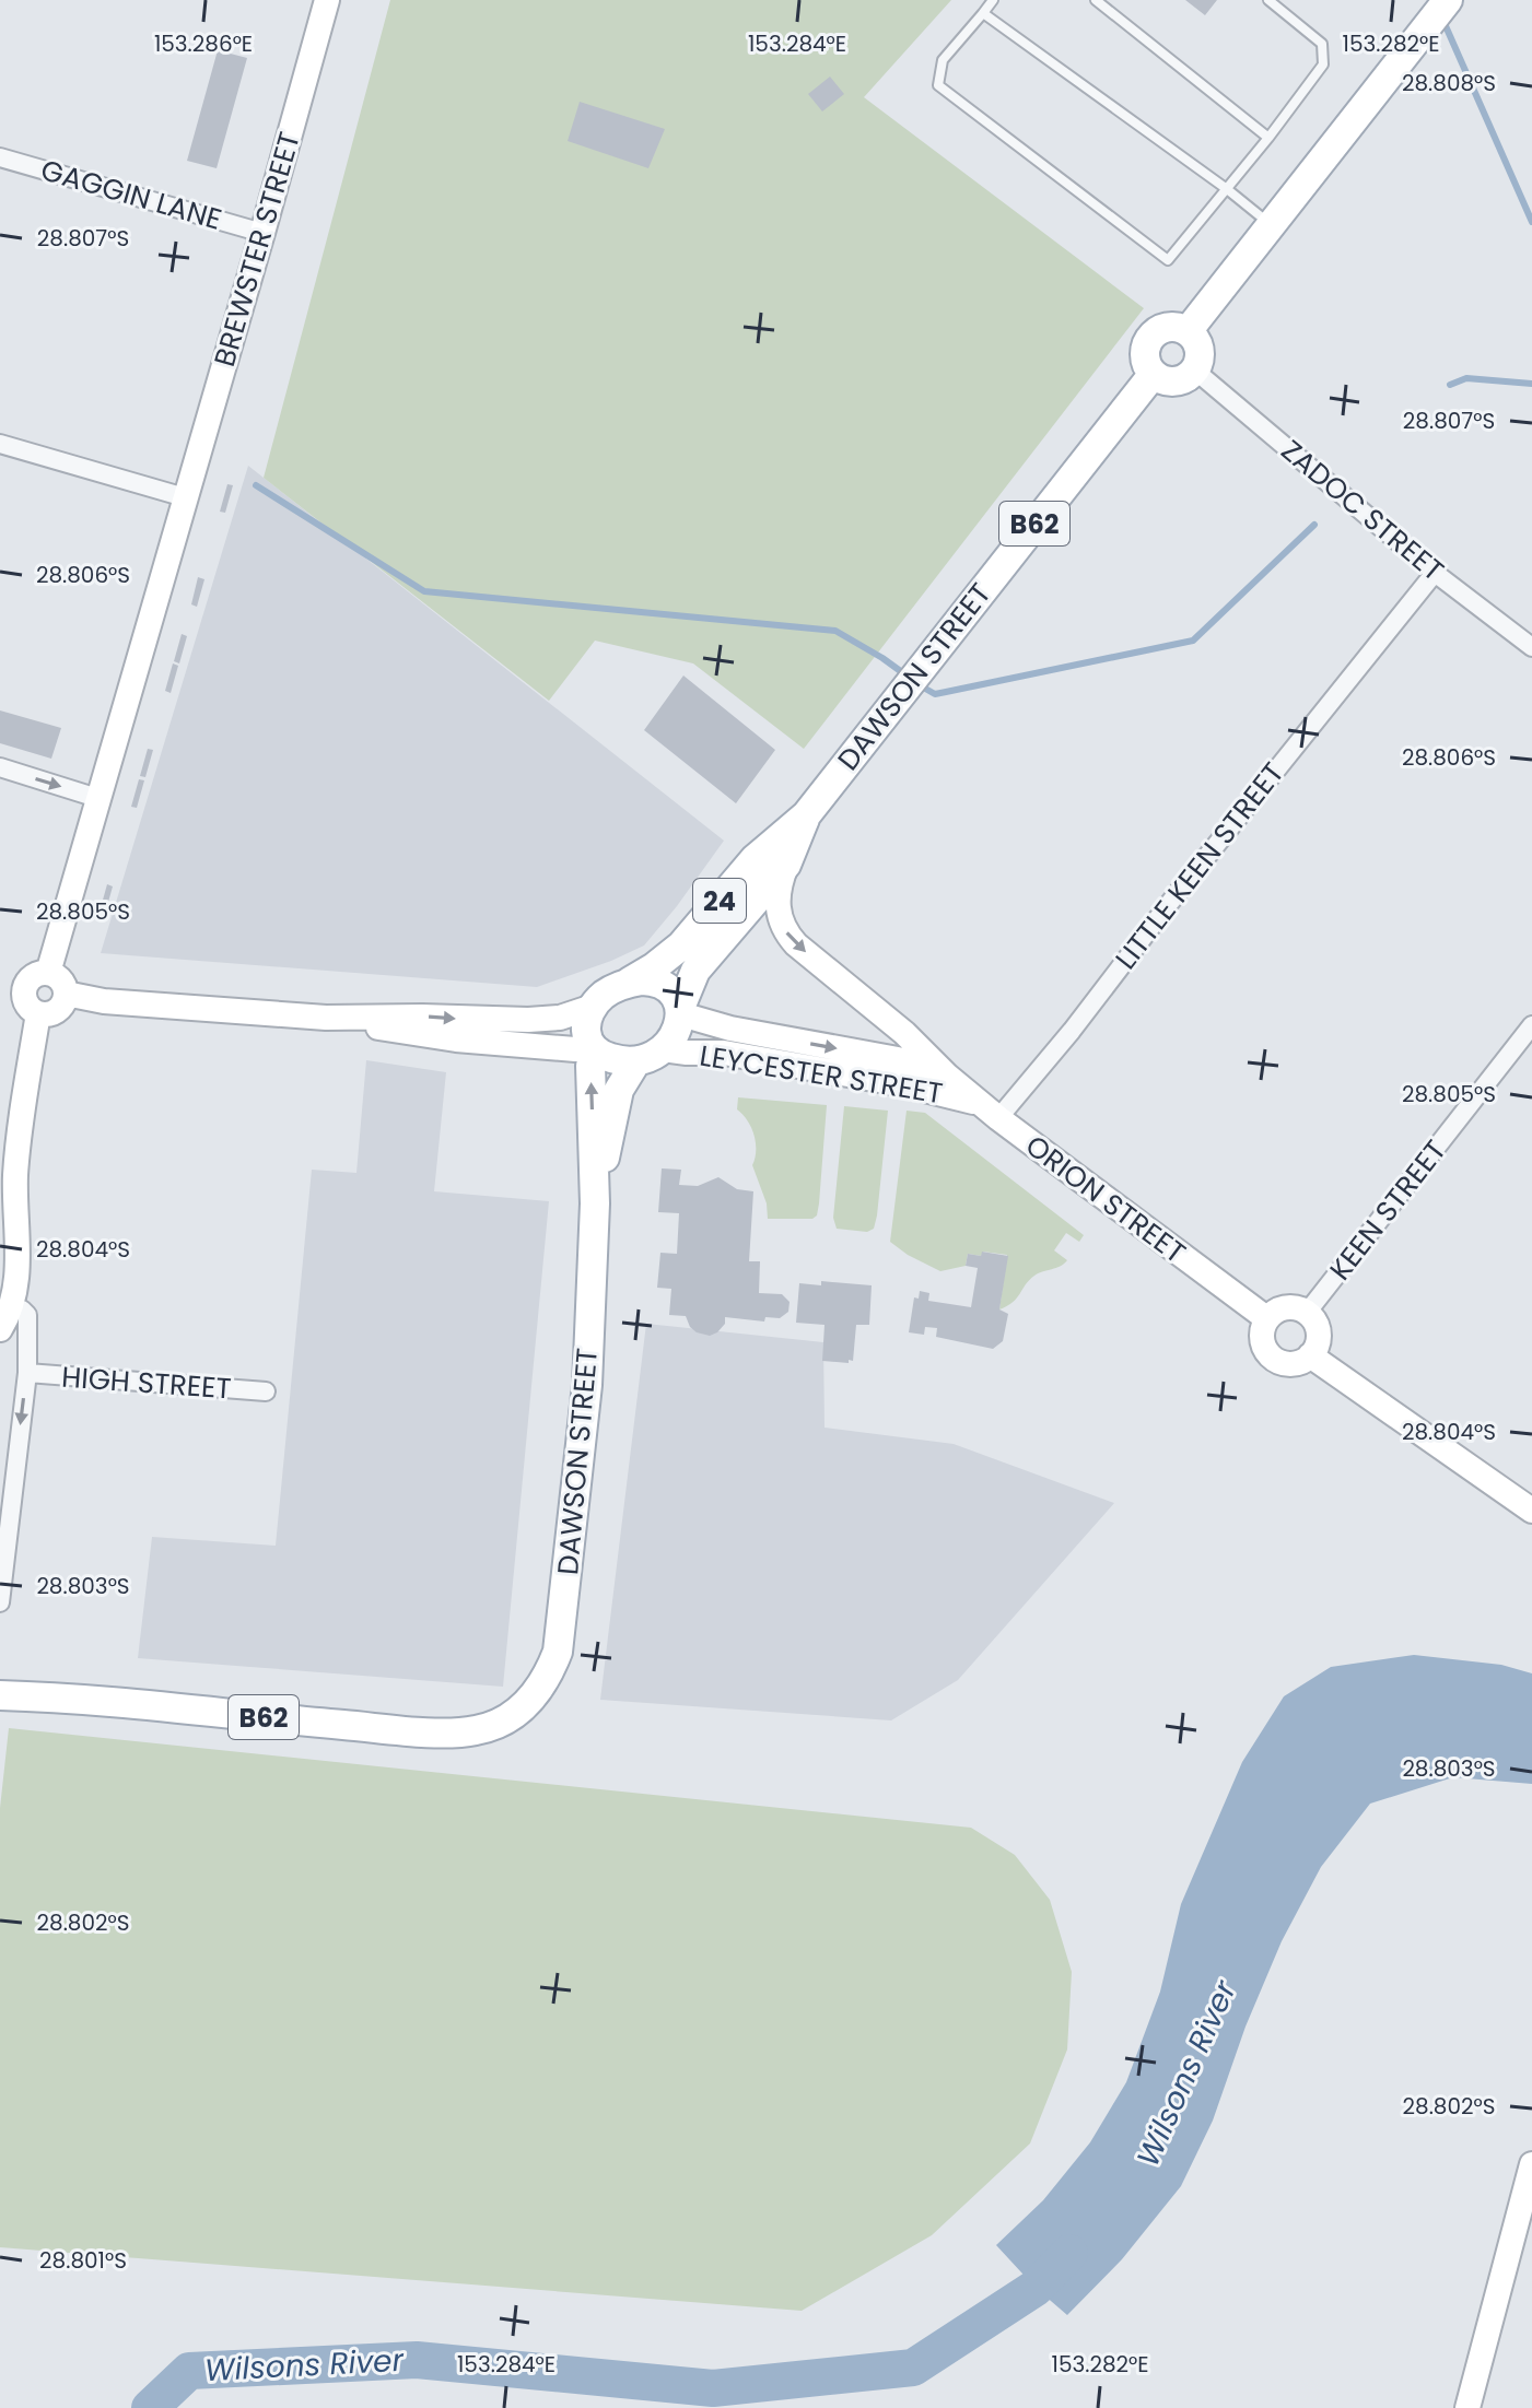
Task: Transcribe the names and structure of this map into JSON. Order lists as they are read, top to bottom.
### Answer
{
  "streets": {
    "main road": ["B62", "DAWSON STREET", "24"],
    "street": [
      "GAGGIN LANE",
      "BREWSTER STREET",
      "ZADOC STREET",
      "LITTLE KEEN STREET",
      "LEYCESTER STREET",
      "ORION STREET",
      "KEEN STREET",
      "HIGH STREET"
    ]
  },
  "crossings": [
    ["GAGGIN LANE", "BREWSTER STREET"],
    ["ZADOC STREET", "DAWSON STREET"],
    ["ZADOC STREET", "LITTLE KEEN STREET"],
    ["B62", "DAWSON STREET"],
    ["B62", "LEYCESTER STREET"],
    ["B62", "ORION STREET"],
    ["DAWSON STREET", "LEYCESTER STREET"],
    ["DAWSON STREET", "ORION STREET"],
    ["LITTLE KEEN STREET", "ORION STREET"],
    ["LEYCESTER STREET", "ORION STREET"],
    ["ORION STREET", "KEEN STREET"]
  ],
  "one_way": ["ORION STREET"],
  "water": ["Wilsons River"],
  "coordinates": [
    "153.286°E",
    "153.284°E",
    "153.282°E",
    "28.808°S",
    "28.807°S",
    "28.806°S",
    "28.805°S",
    "28.804°S",
    "28.803°S",
    "28.802°S",
    "28.801°S"
  ]
}
